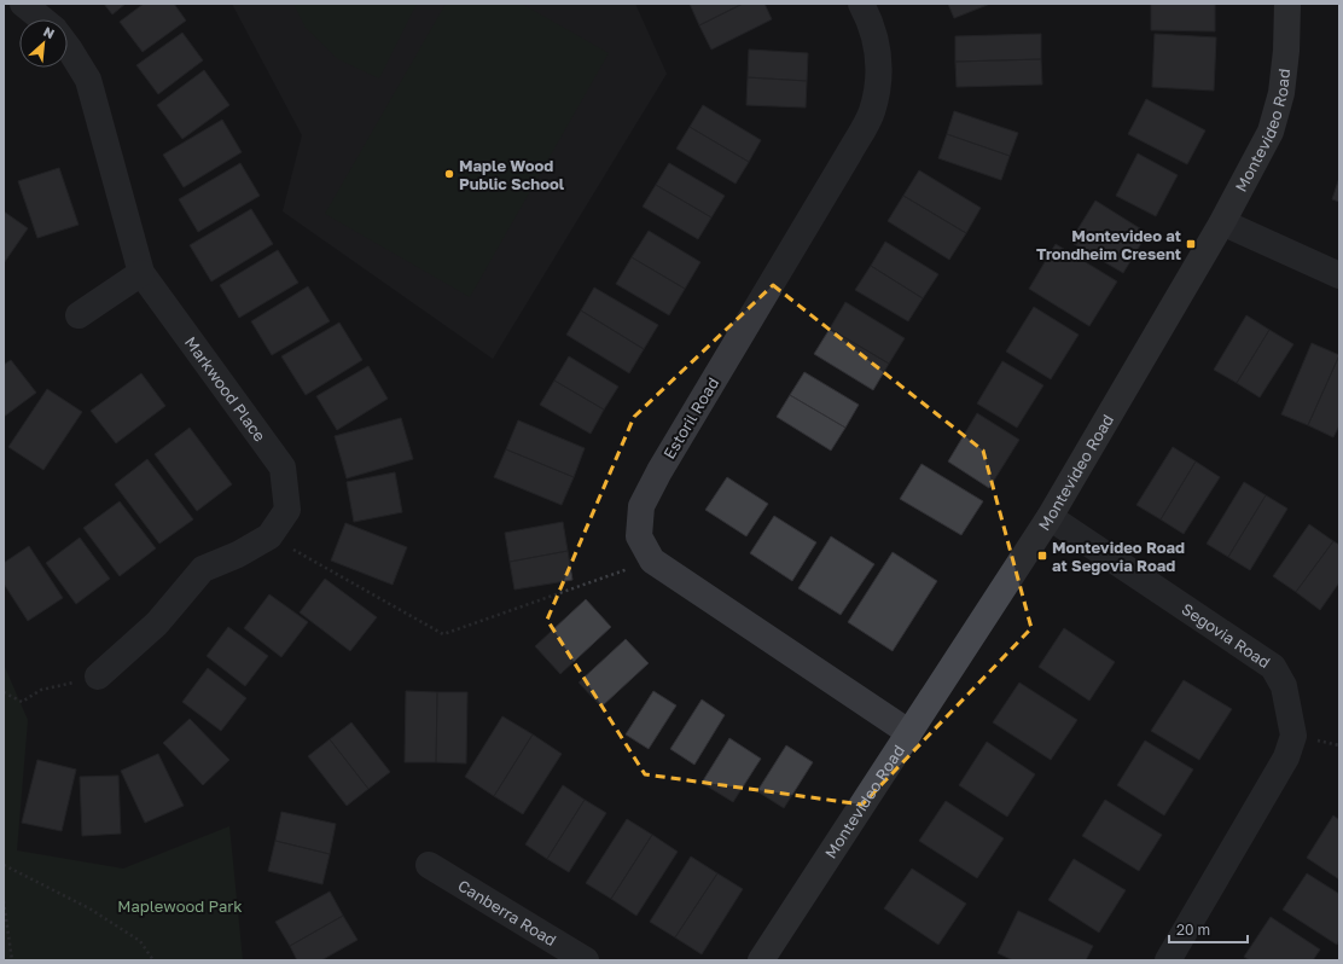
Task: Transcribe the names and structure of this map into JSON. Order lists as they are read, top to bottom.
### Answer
{
  "streets": {
    "street": [
      "Montevideo Road",
      "Markwood Place",
      "Estoril Road",
      "Segovia Road",
      "Canberra Road"
    ]
  },
  "crossings": [
    ["Montevideo Road", "Estoril Road"],
    ["Montevideo Road", "Segovia Road"]
  ],
  "parks": ["Maplewood Park"],
  "places": {
    "other": ["Maple Wood Public School"],
    "transit": ["Montevideo at Trondheim Cresent", "Montevideo Road at Segovia Road"]
  },
  "scale_bar": "20 m",
  "north": "top right"
}
